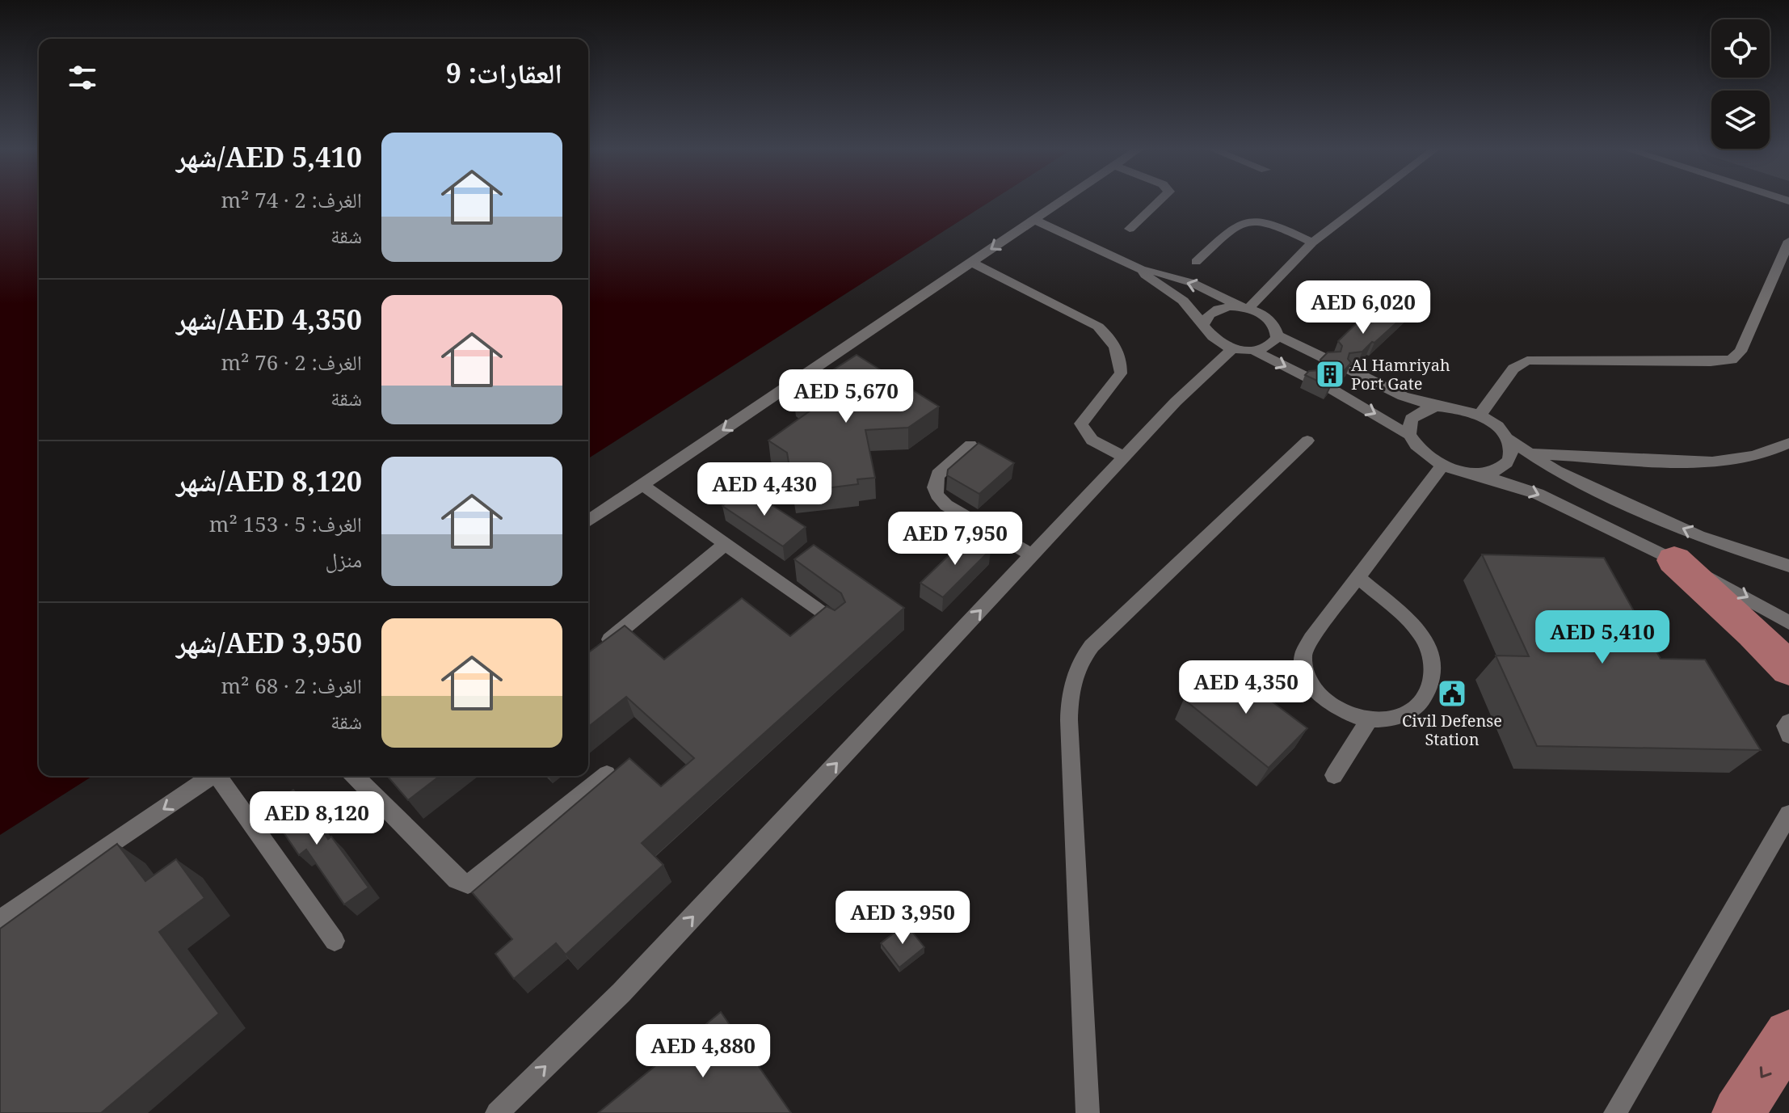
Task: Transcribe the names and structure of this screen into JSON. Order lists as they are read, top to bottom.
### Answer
{
  "places": {
    "building": ["Al Hamriyah Port Gate"],
    "public building": ["Civil Defense Station"]
  },
  "page": {
    "heading": "العقارات: 9",
    "list": [
      {
        "name": "AED 5,410/شهر",
        "note": "الغرف: 2 · 74 m² · شقة"
      },
      {
        "name": "AED 4,350/شهر",
        "note": "الغرف: 2 · 76 m² · شقة"
      },
      {
        "name": "AED 8,120/شهر",
        "note": "الغرف: 5 · 153 m² · منزل"
      },
      {
        "name": "AED 3,950/شهر",
        "note": "الغرف: 2 · 68 m² · شقة"
      }
    ],
    "price": [
      "AED 6,020",
      "AED 5,670",
      "AED 4,430",
      "AED 7,950",
      "AED 5,410",
      "AED 4,350",
      "AED 8,120",
      "AED 3,950",
      "AED 4,880"
    ]
  }
}
